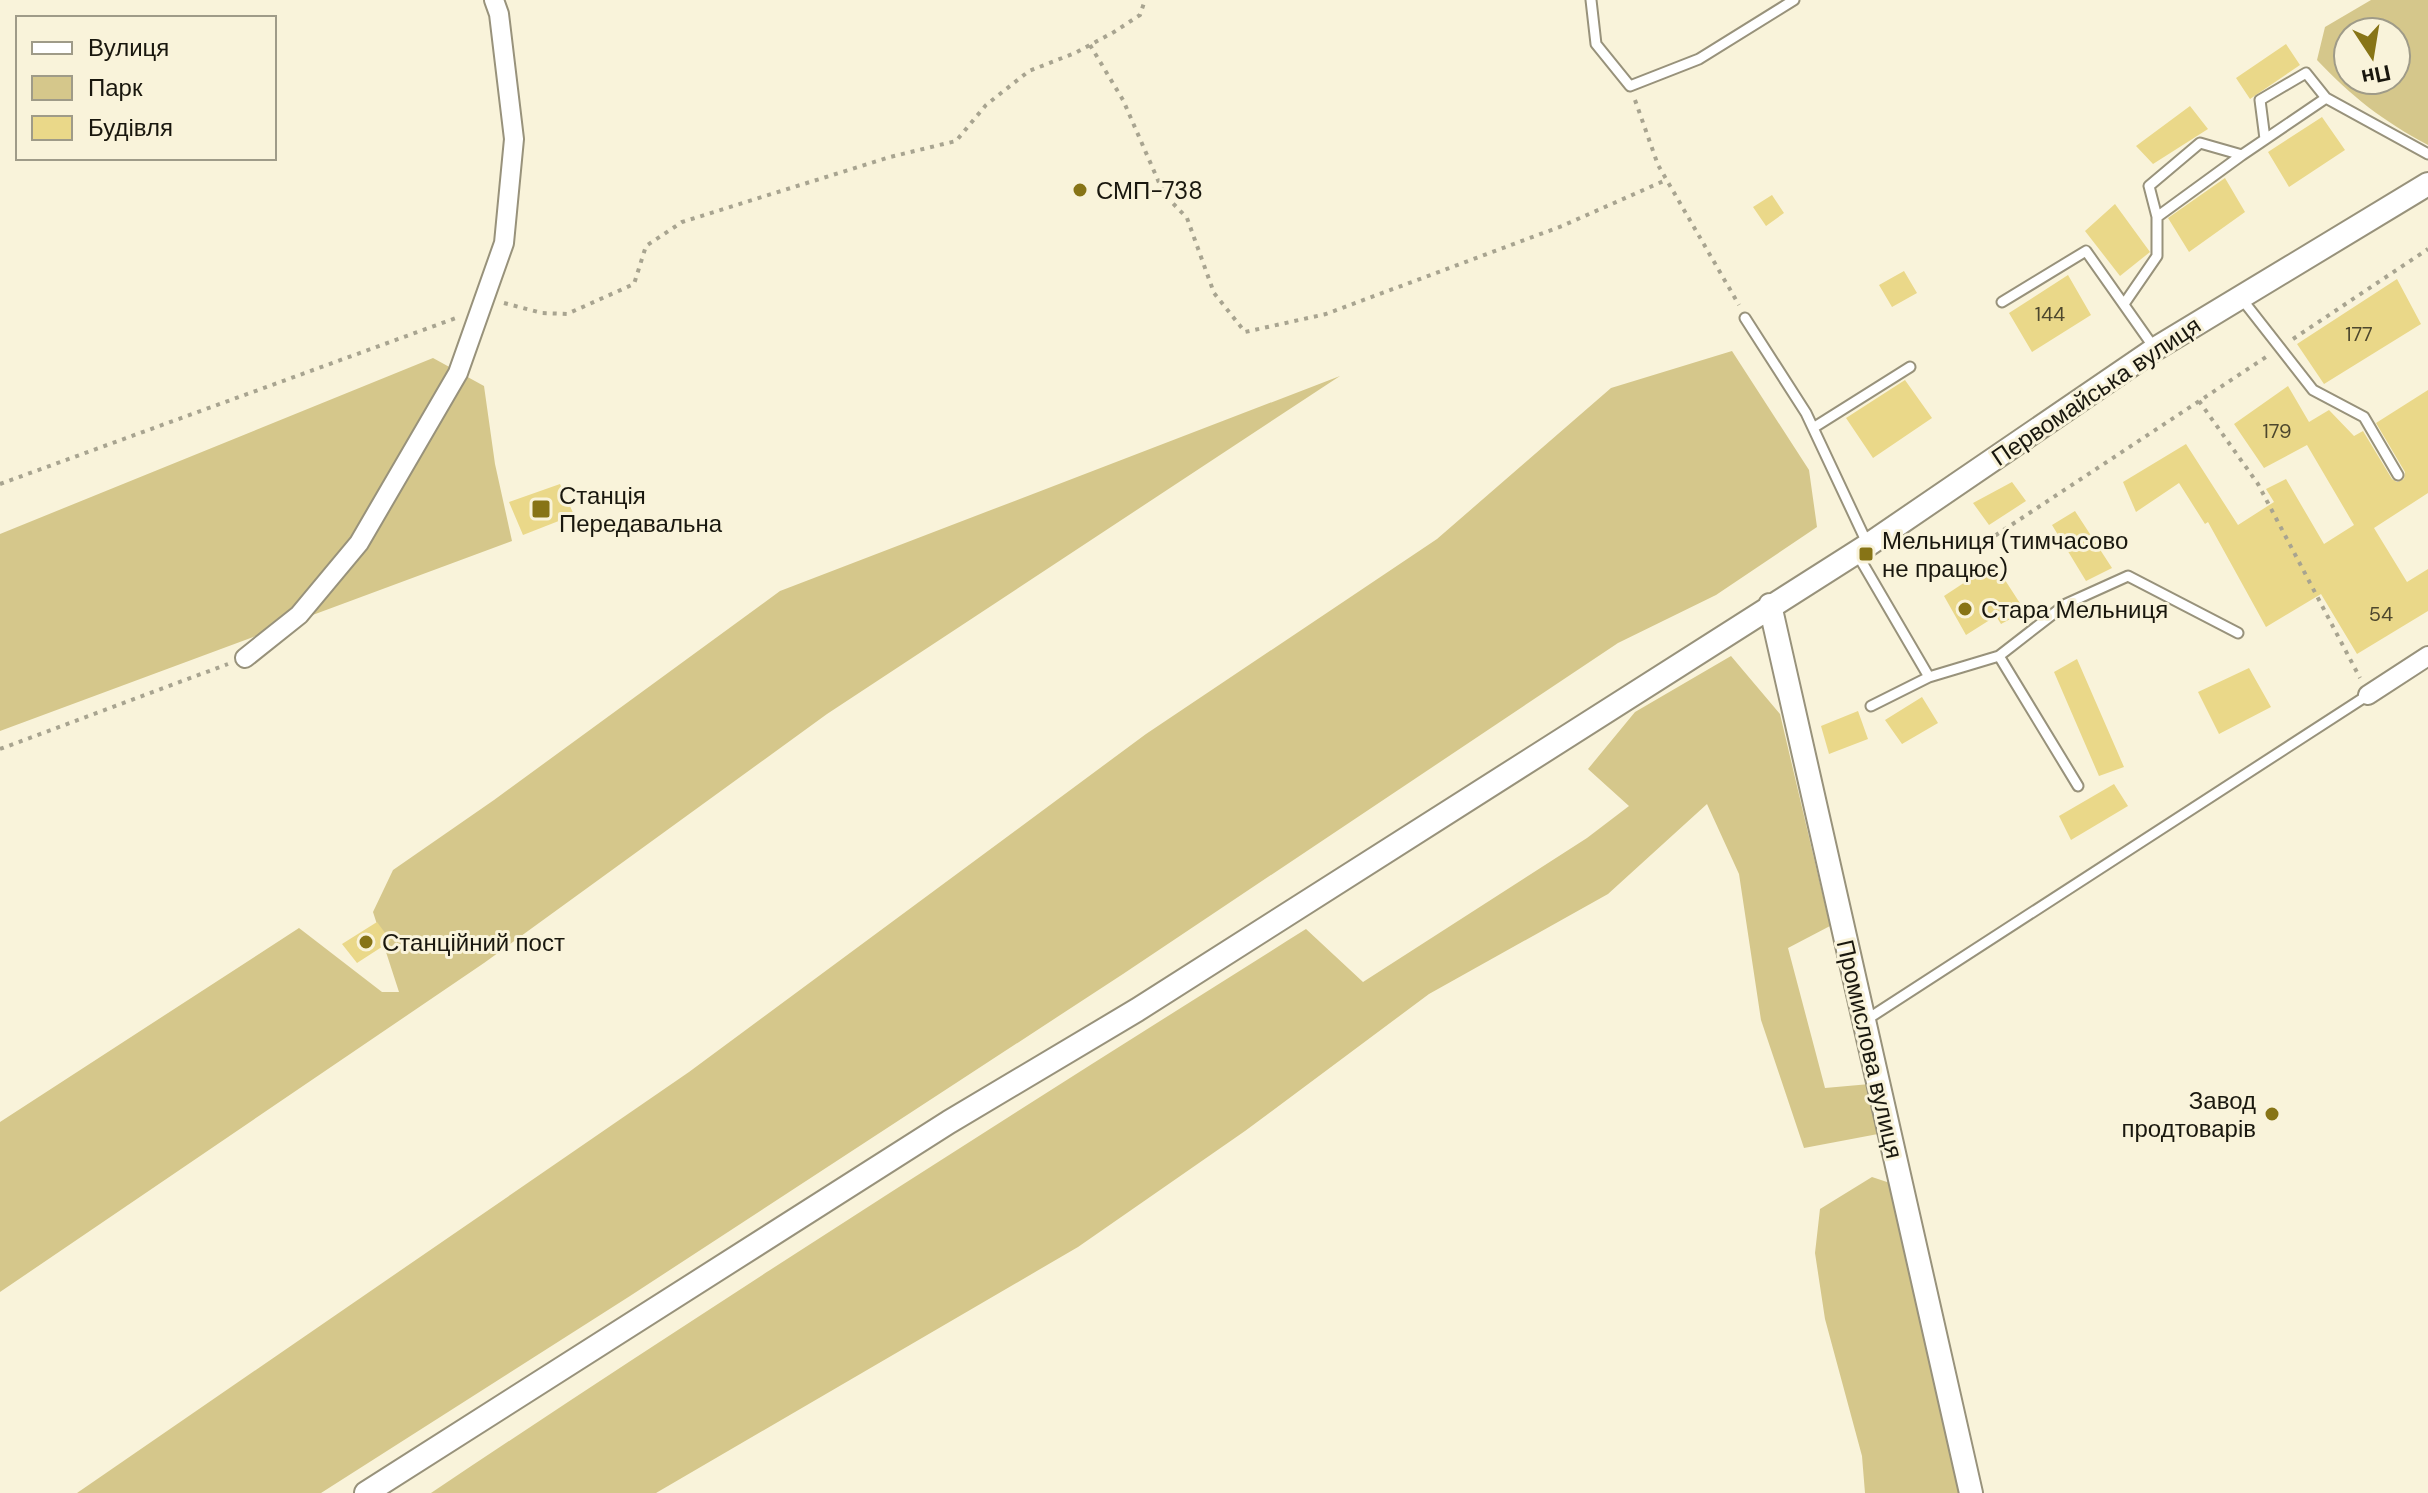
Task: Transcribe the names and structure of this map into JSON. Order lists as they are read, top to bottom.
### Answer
{
  "streets": {
    "street": ["Первомайська вулиця", "Промислова вулиця"]
  },
  "crossings": [
    ["Первомайська вулиця", "Промислова вулиця"]
  ],
  "places": {
    "other": [
      "СМП-738",
      "Стара Мельниця",
      "Станційний пост",
      "Завод продтоварів"
    ],
    "transit": ["Станція Передавальна", "Мельниця (тимчасово не працює)"]
  },
  "house_numbers": [
    "144",
    "177",
    "179",
    "54"
  ],
  "legend": ["Вулиця", "Парк", "Будівля"],
  "north": "bottom"
}
